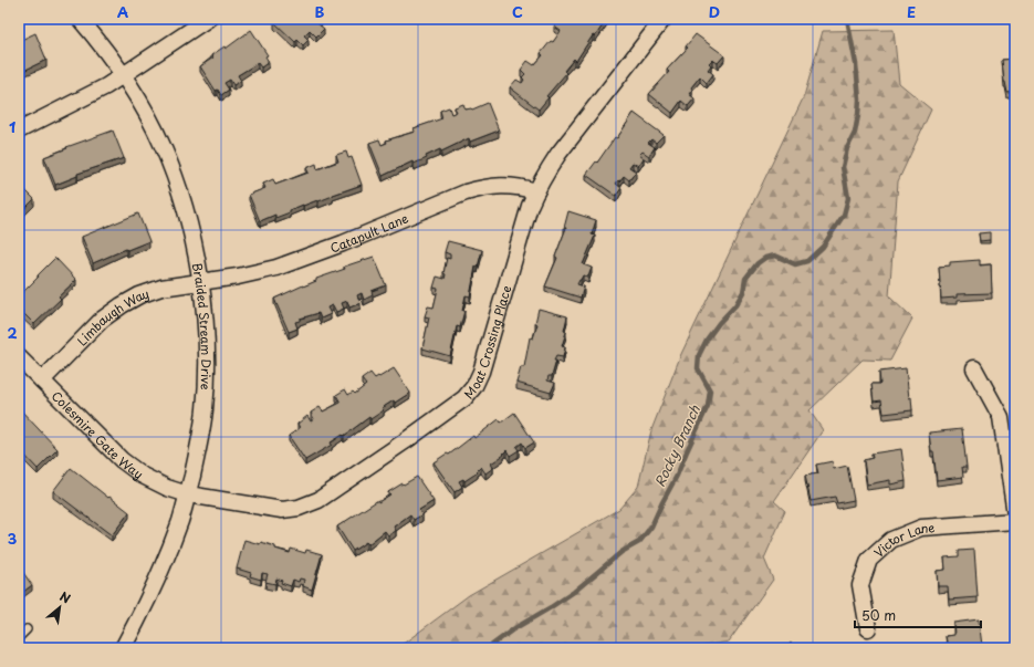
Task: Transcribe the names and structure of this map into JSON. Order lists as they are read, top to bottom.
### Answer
{
  "streets": {
    "street": [
      "Catapult Lane",
      "Limbaugh Way",
      "Braided Stream Drive",
      "Moat Crossing Place",
      "Colesmire Gate Way",
      "Victor Lane"
    ]
  },
  "crossings": [
    ["Catapult Lane", "Limbaugh Way"],
    ["Catapult Lane", "Braided Stream Drive"],
    ["Catapult Lane", "Moat Crossing Place"],
    ["Limbaugh Way", "Braided Stream Drive"],
    ["Limbaugh Way", "Colesmire Gate Way"],
    ["Braided Stream Drive", "Moat Crossing Place"],
    ["Braided Stream Drive", "Colesmire Gate Way"],
    ["Moat Crossing Place", "Colesmire Gate Way"]
  ],
  "water": ["Rocky Branch"],
  "scale_bar": "50 m",
  "north": "top right",
  "grid": {
    "columns": [
      "A",
      "B",
      "C",
      "D",
      "E"
    ],
    "rows": ["1", "2", "3"]
  }
}
